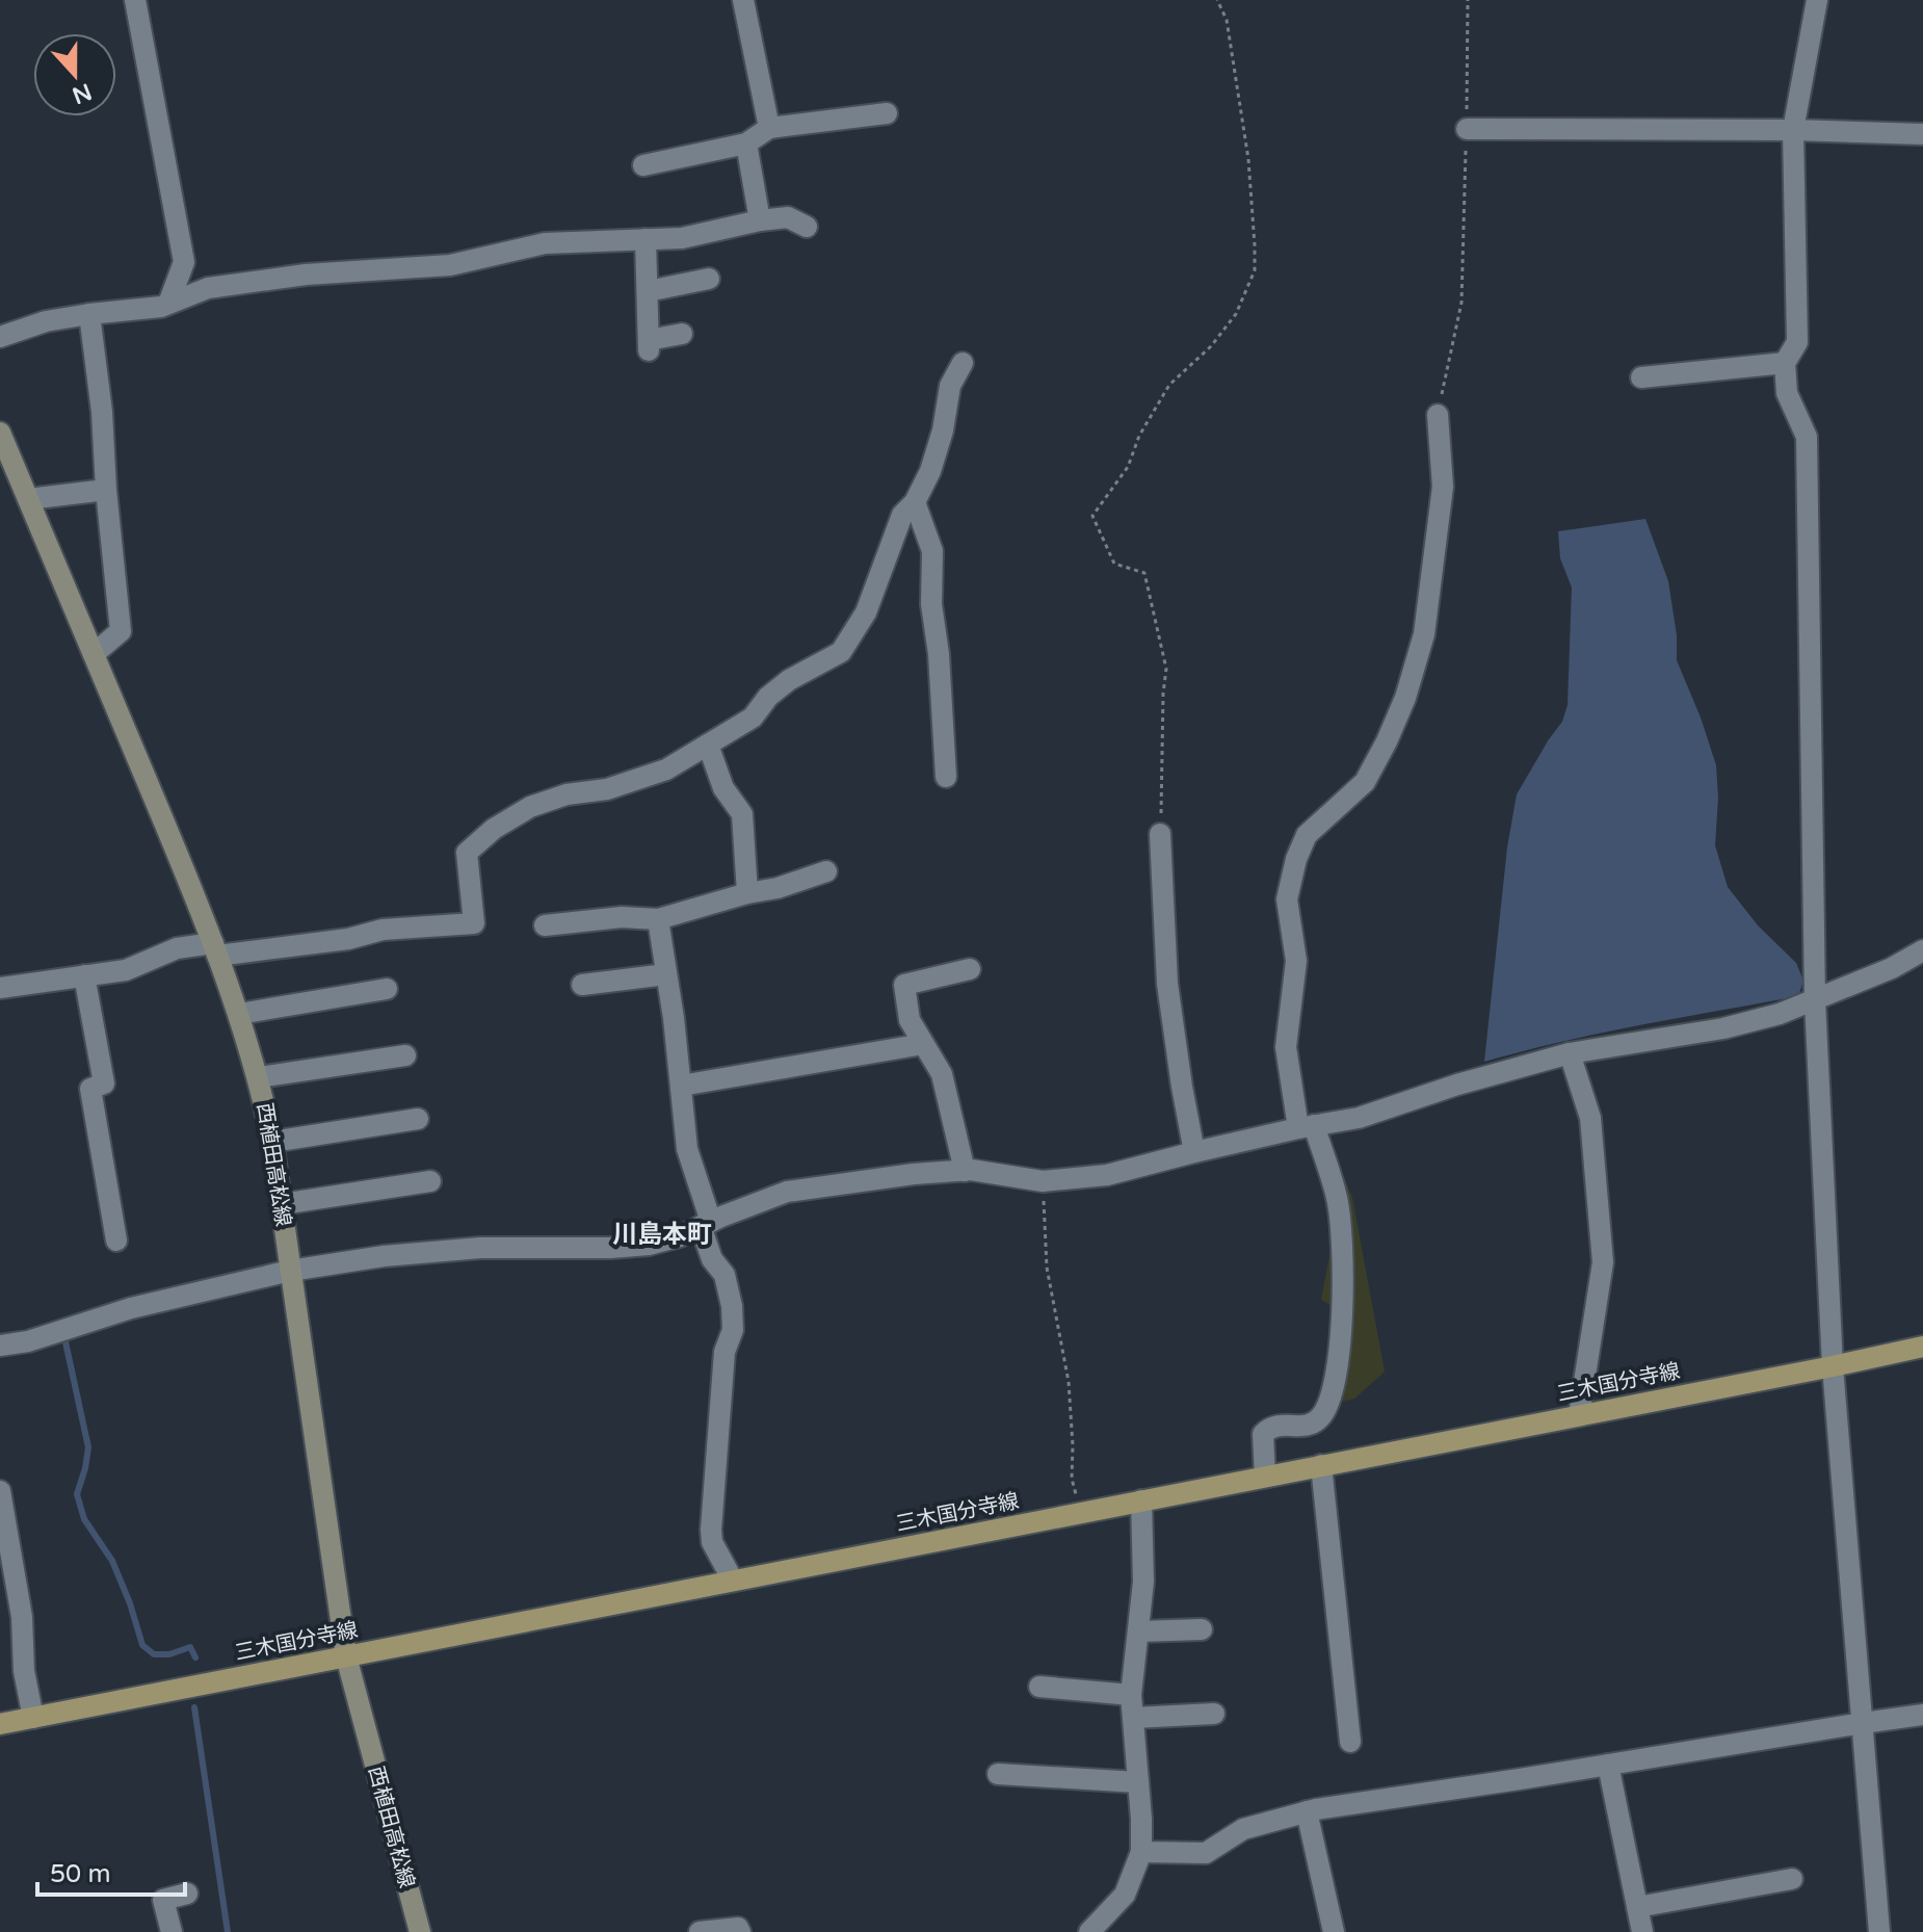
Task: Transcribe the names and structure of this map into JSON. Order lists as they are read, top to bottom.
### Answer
{
  "streets": {
    "main road": ["西植田高松線", "三木国分寺線"]
  },
  "crossings": [
    ["西植田高松線", "三木国分寺線"]
  ],
  "districts": ["川島本町"],
  "scale_bar": "50 m",
  "north": "bottom"
}
